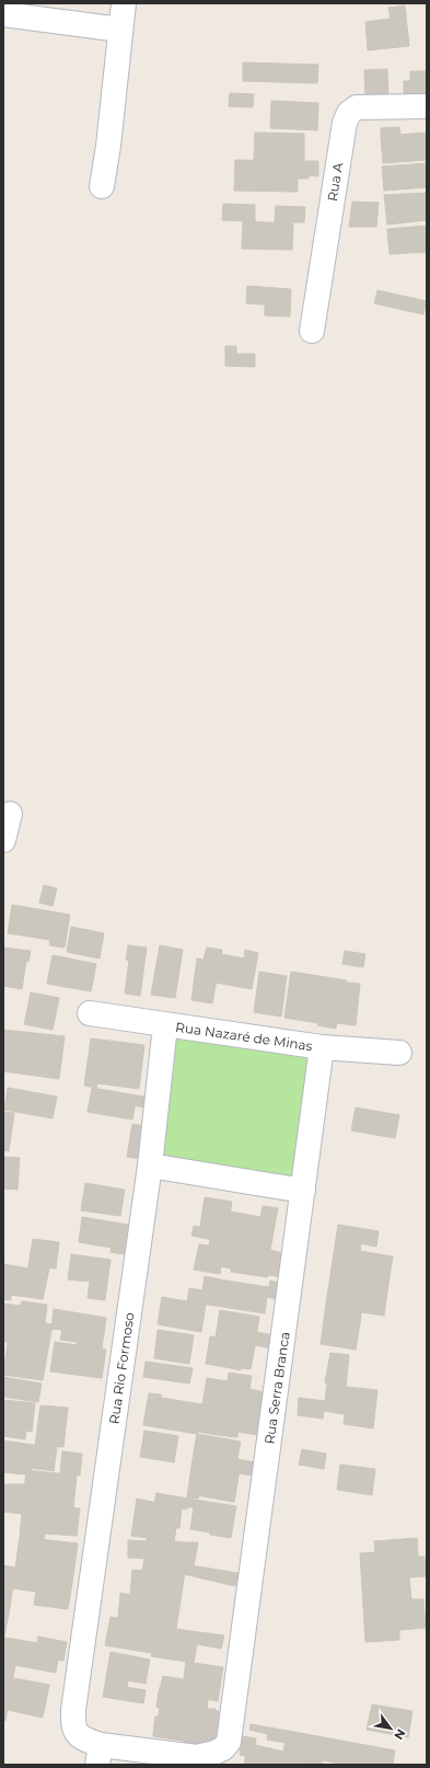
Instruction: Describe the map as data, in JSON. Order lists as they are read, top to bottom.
{
  "streets": {
    "street": [
      "Rua A",
      "Rua Nazaré de Minas",
      "Rua Rio Formoso",
      "Rua Serra Branca"
    ]
  },
  "crossings": [
    ["Rua Nazaré de Minas", "Rua Rio Formoso"],
    ["Rua Nazaré de Minas", "Rua Serra Branca"],
    ["Rua Rio Formoso", "Rua Serra Branca"]
  ],
  "north": "bottom right"
}
